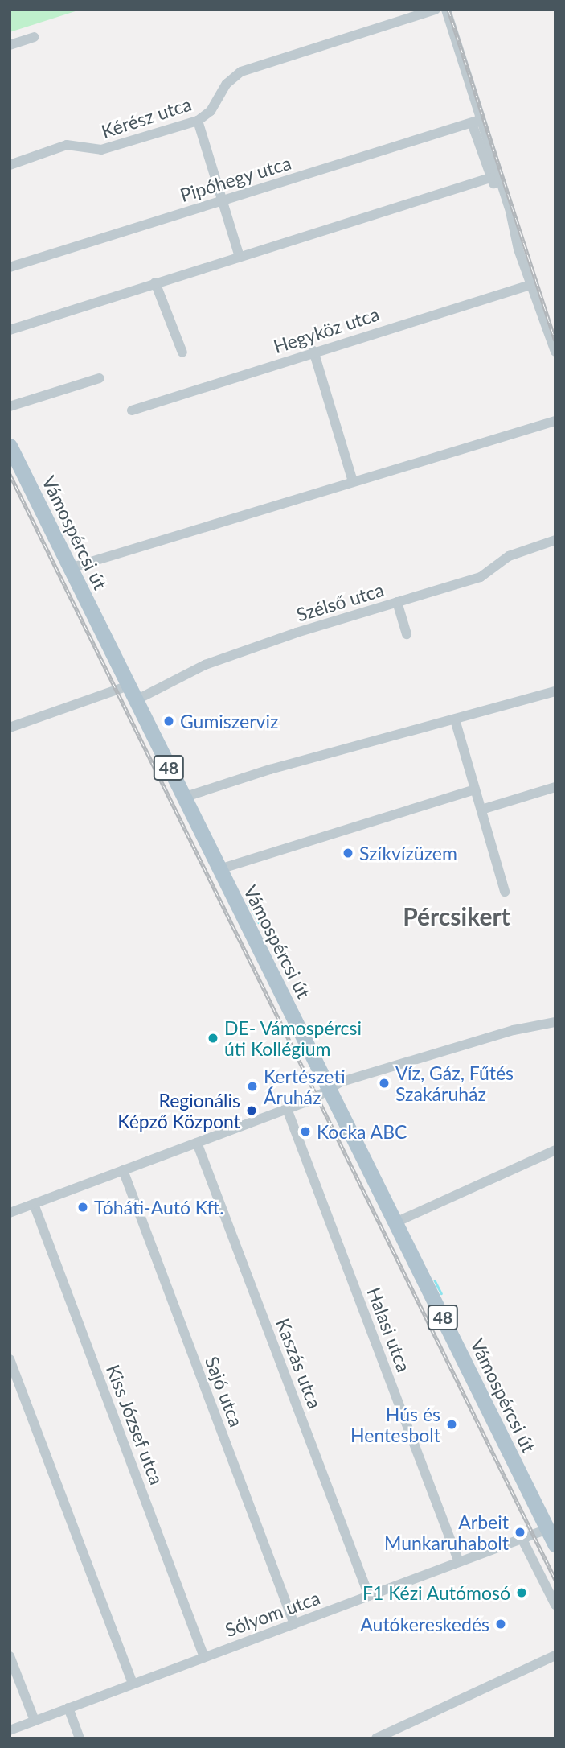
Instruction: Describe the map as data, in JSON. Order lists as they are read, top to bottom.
{
  "streets": {
    "main road": ["Vámospércsi út", "48"],
    "street": [
      "Kérész utca",
      "Pipóhegy utca",
      "Hegyköz utca",
      "Szélső utca",
      "Halasi utca",
      "Kaszás utca",
      "Sajó utca",
      "Kiss József utca",
      "Sólyom utca"
    ]
  },
  "crossings": [
    ["Vámospércsi út", "Szélső utca"],
    ["Vámospércsi út", "Sólyom utca"],
    ["Halasi utca", "Sólyom utca"],
    ["Kaszás utca", "Sólyom utca"],
    ["Sajó utca", "Sólyom utca"],
    ["Kiss József utca", "Sólyom utca"]
  ],
  "districts": ["Pércsikert"],
  "places": [
    "Gumiszerviz",
    "Szíkvízüzem",
    "DE- Vámospércsi úti Kollégium",
    "Víz, Gáz, Fűtés Szakáruház",
    "Kertészeti Áruház",
    "Regionális Képző Központ",
    "Kocka ABC",
    "Tóháti-Autó Kft.",
    "Hús és Hentesbolt",
    "Arbeit Munkaruhabolt",
    "F1 Kézi Autómosó",
    "Autókereskedés"
  ]
}
